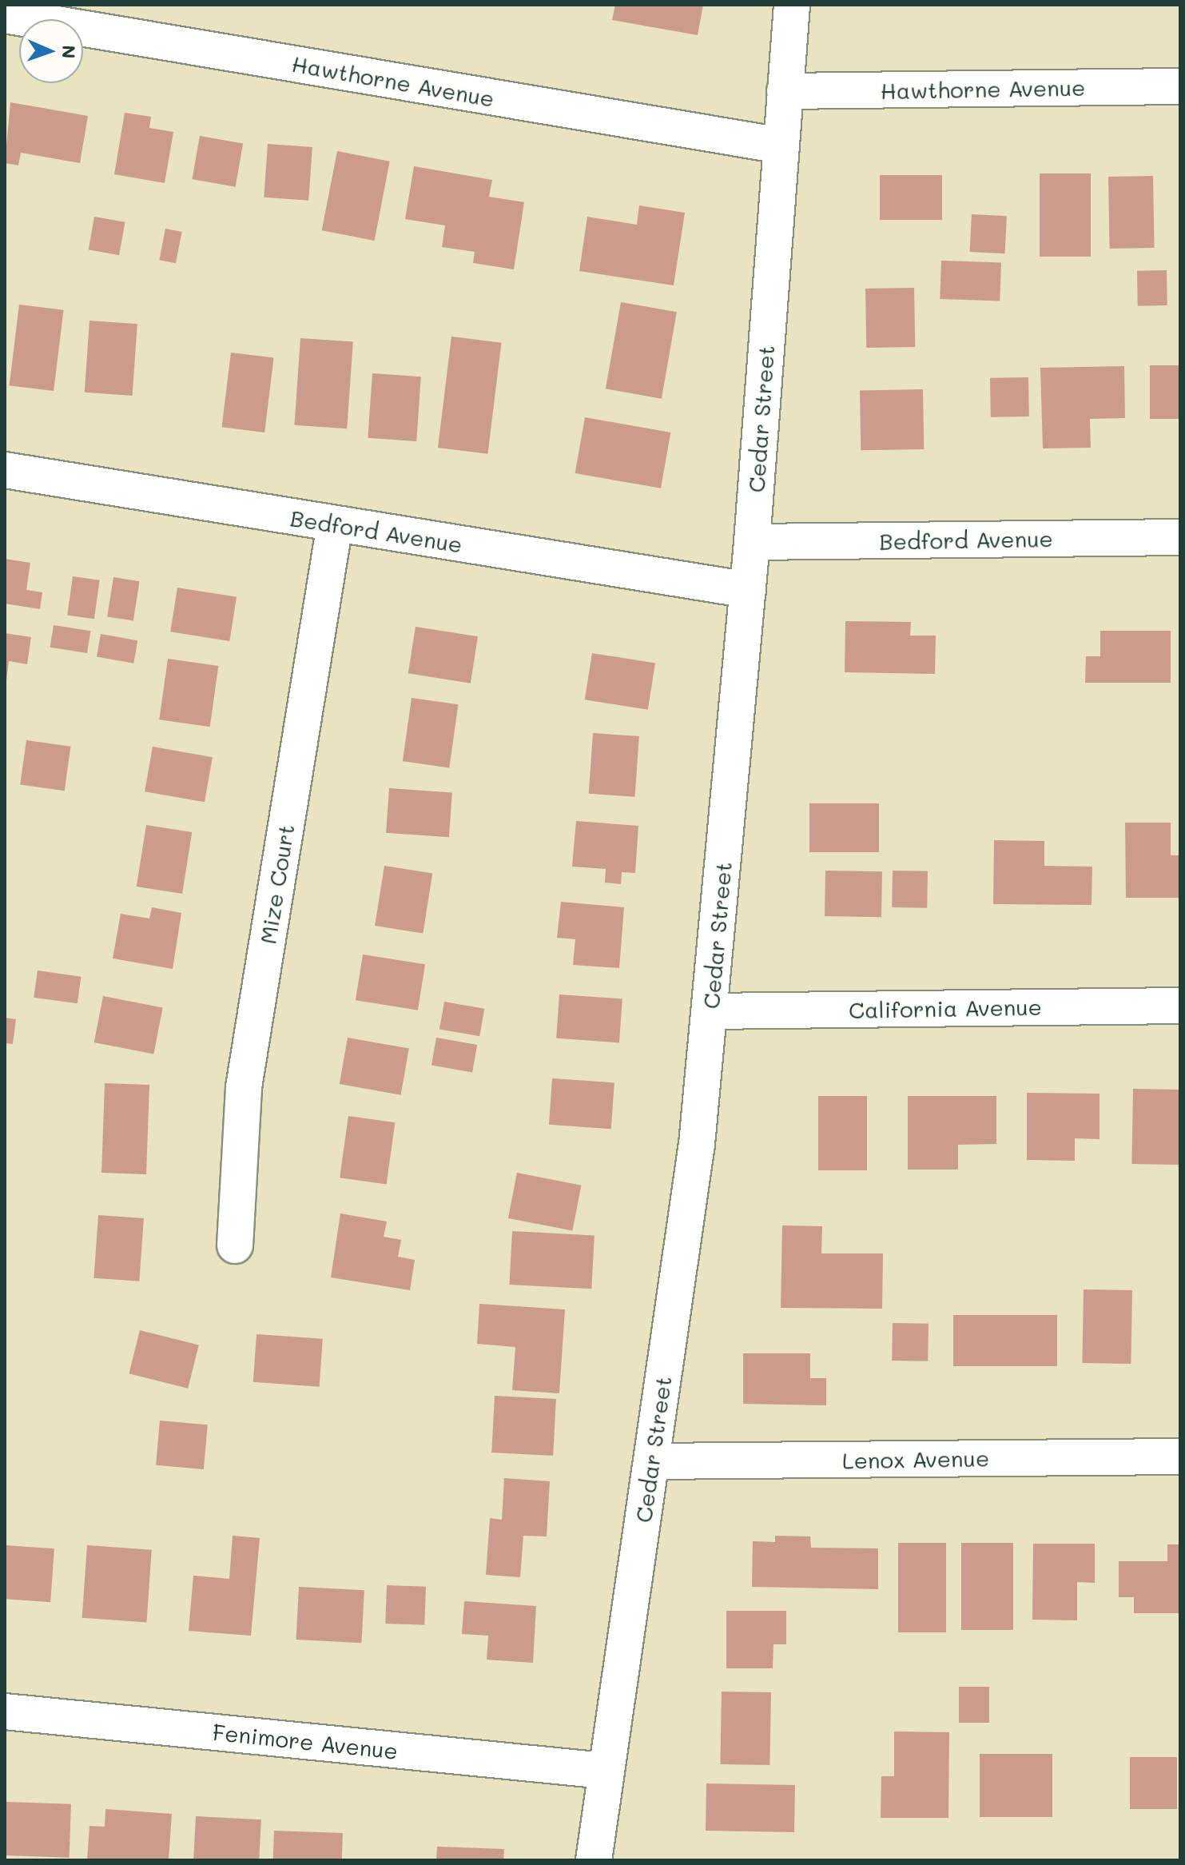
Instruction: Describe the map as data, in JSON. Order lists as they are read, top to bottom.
{
  "streets": {
    "street": [
      "Hawthorne Avenue",
      "Cedar Street",
      "Bedford Avenue",
      "Mize Court",
      "California Avenue",
      "Lenox Avenue",
      "Fenimore Avenue"
    ]
  },
  "crossings": [
    ["Hawthorne Avenue", "Cedar Street"],
    ["Cedar Street", "Bedford Avenue"],
    ["Cedar Street", "California Avenue"],
    ["Cedar Street", "Lenox Avenue"],
    ["Cedar Street", "Fenimore Avenue"],
    ["Bedford Avenue", "Mize Court"]
  ],
  "north": "right"
}
